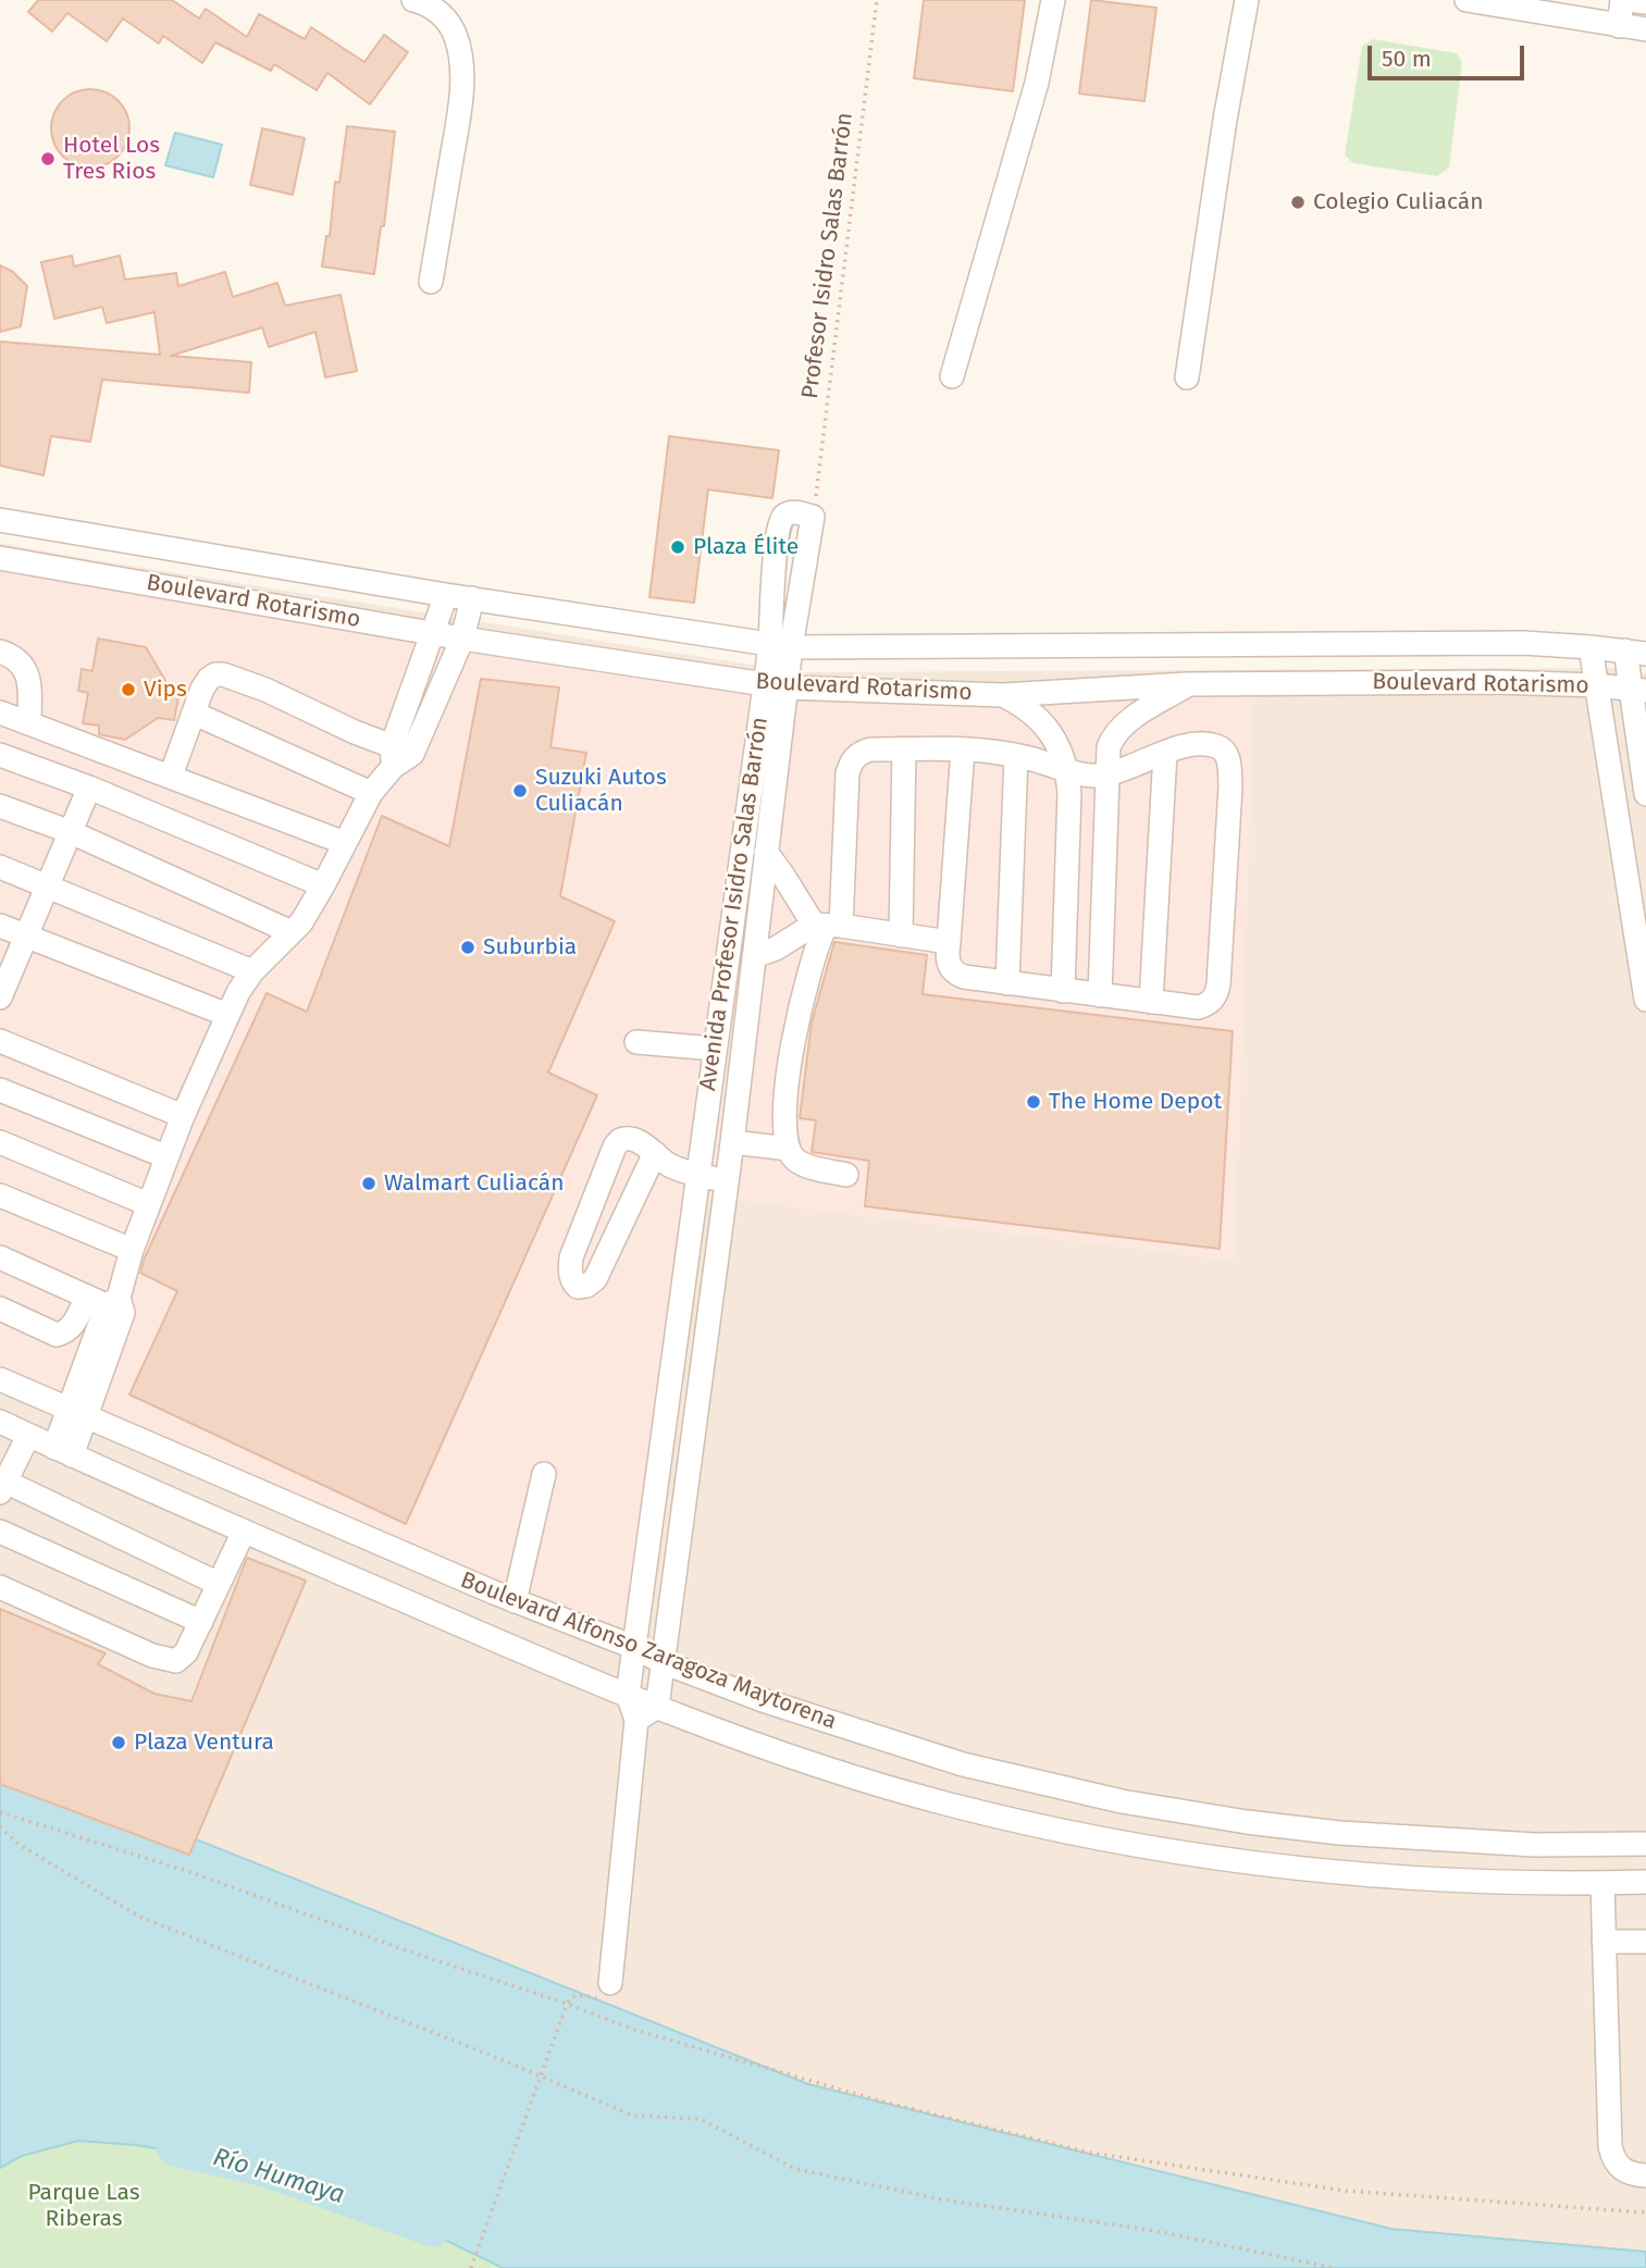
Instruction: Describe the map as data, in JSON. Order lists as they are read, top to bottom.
{
  "streets": {
    "street": ["Boulevard Rotarismo", "Avenida Profesor Isidro Salas Barrón", "Boulevard Alfonso Zaragoza Maytorena"],
    "path": ["Profesor Isidro Salas Barrón"]
  },
  "crossings": [
    ["Profesor Isidro Salas Barrón", "Avenida Profesor Isidro Salas Barrón"],
    ["Boulevard Rotarismo", "Avenida Profesor Isidro Salas Barrón"],
    ["Avenida Profesor Isidro Salas Barrón", "Boulevard Alfonso Zaragoza Maytorena"]
  ],
  "water": ["Río Humaya"],
  "parks": ["Parque Las Riberas"],
  "places": [
    "Hotel Los Tres Rios",
    "Colegio Culiacán",
    "Plaza Élite",
    "Vips",
    "Suzuki Autos Culiacán",
    "Suburbia",
    "The Home Depot",
    "Walmart Culiacán",
    "Plaza Ventura"
  ],
  "scale_bar": "50 m"
}
